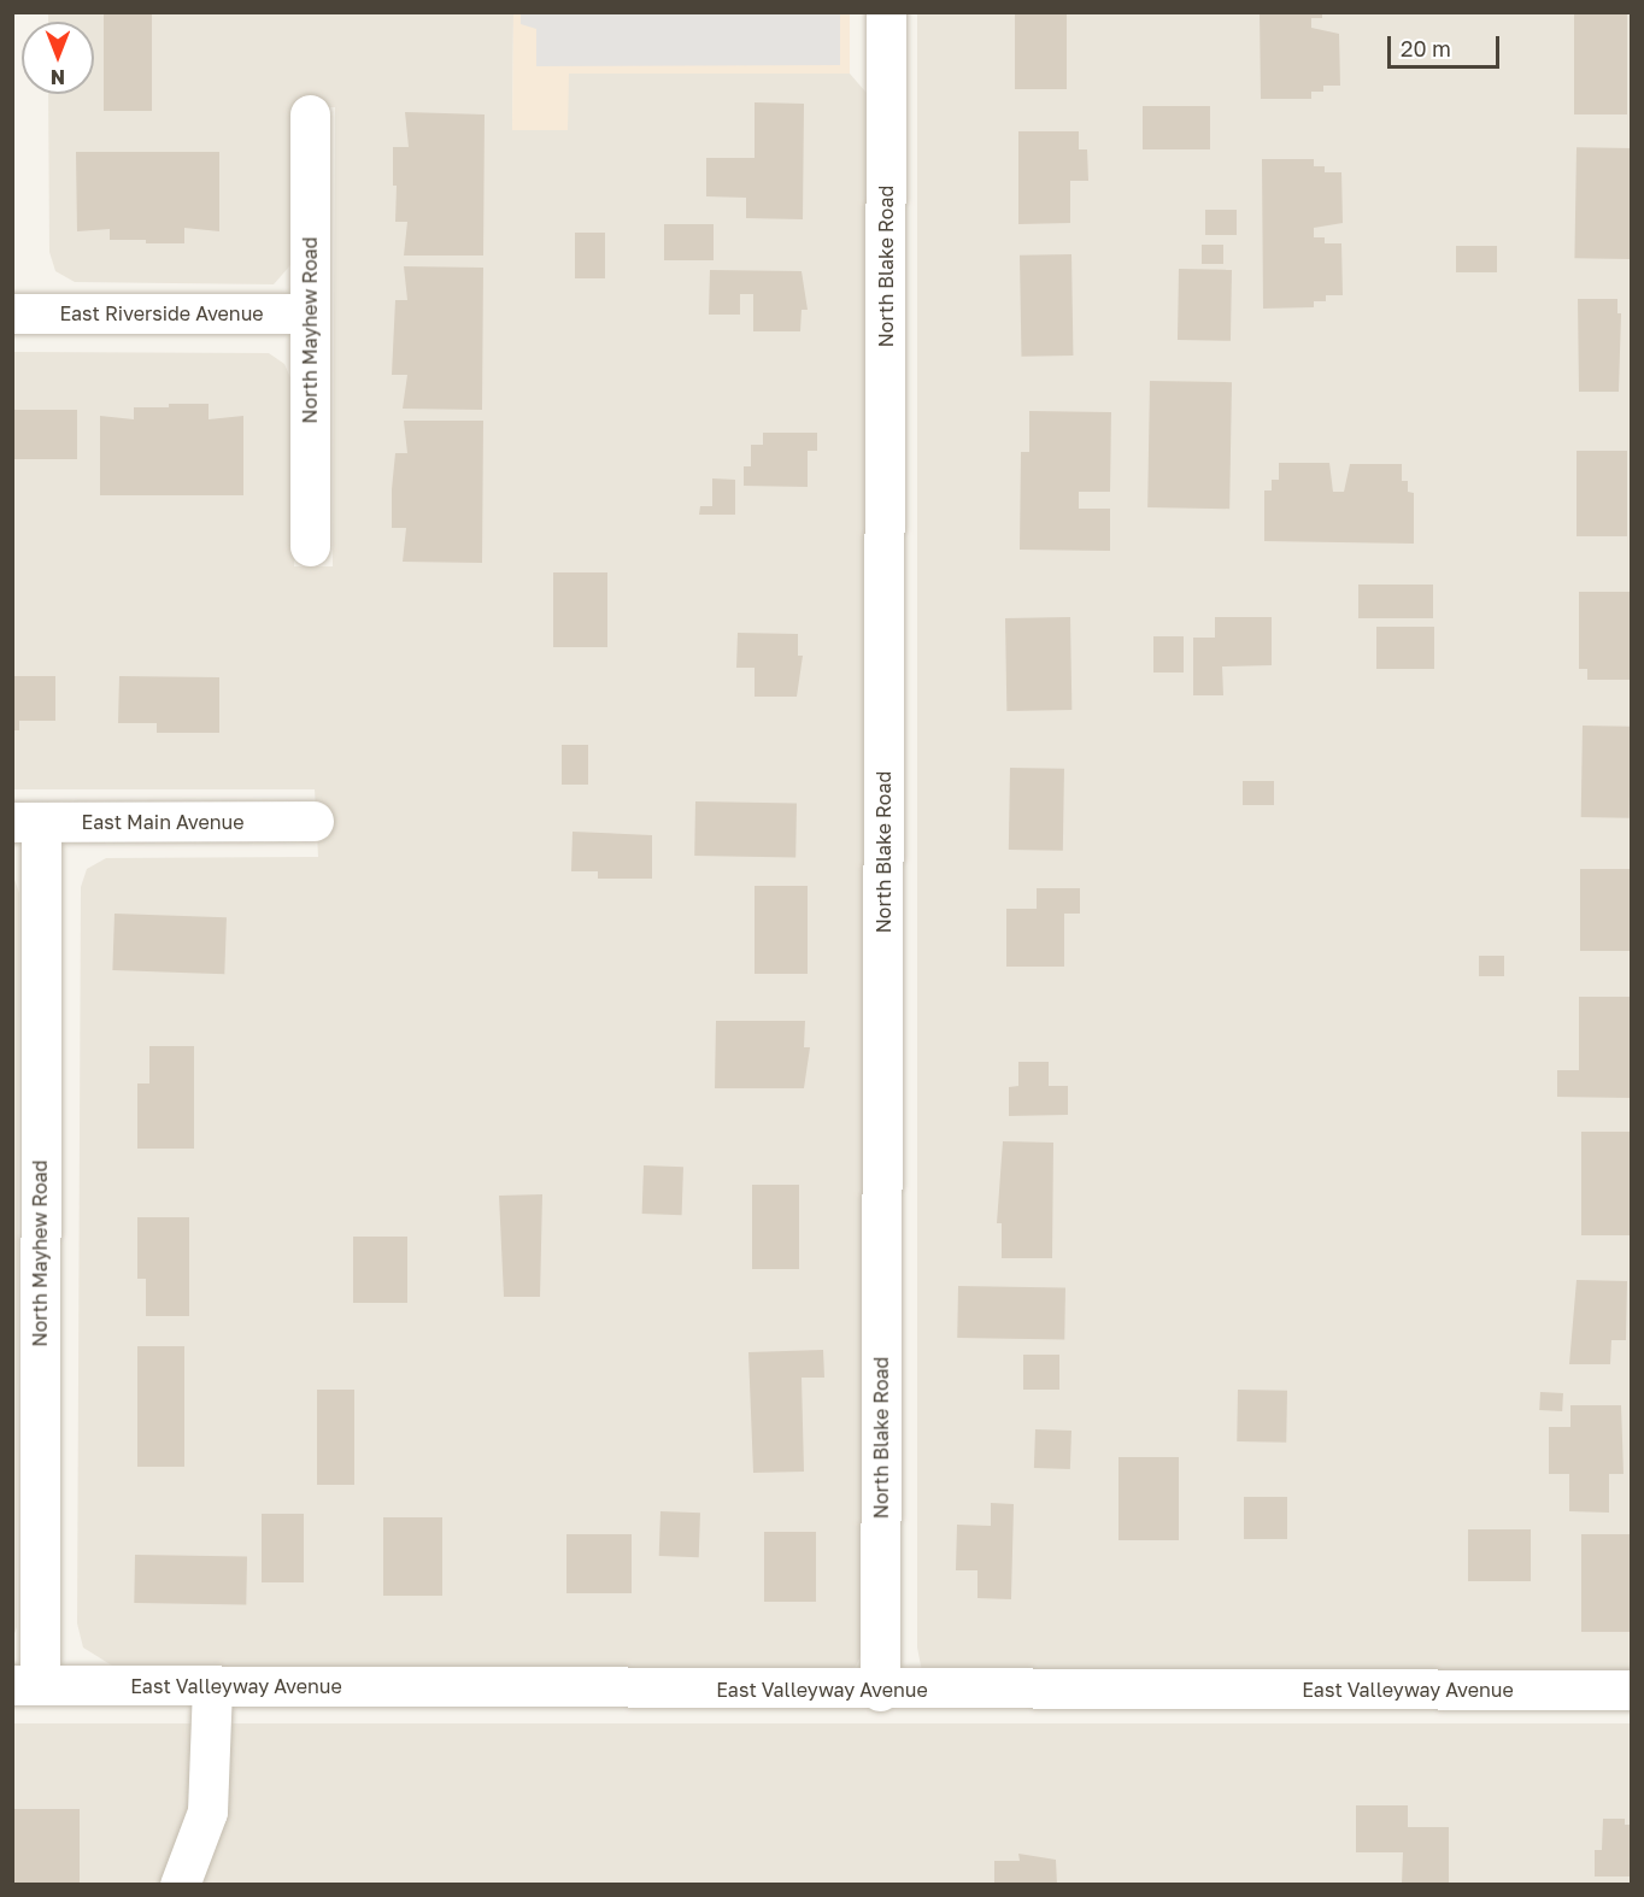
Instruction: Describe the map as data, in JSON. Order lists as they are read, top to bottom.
{
  "streets": {
    "street": [
      "North Blake Road",
      "East Riverside Avenue",
      "North Mayhew Road",
      "East Main Avenue",
      "East Valleyway Avenue"
    ]
  },
  "crossings": [
    ["North Blake Road", "East Valleyway Avenue"],
    ["East Riverside Avenue", "North Mayhew Road"],
    ["North Mayhew Road", "East Main Avenue"],
    ["North Mayhew Road", "East Valleyway Avenue"]
  ],
  "scale_bar": "20 m",
  "north": "bottom"
}
